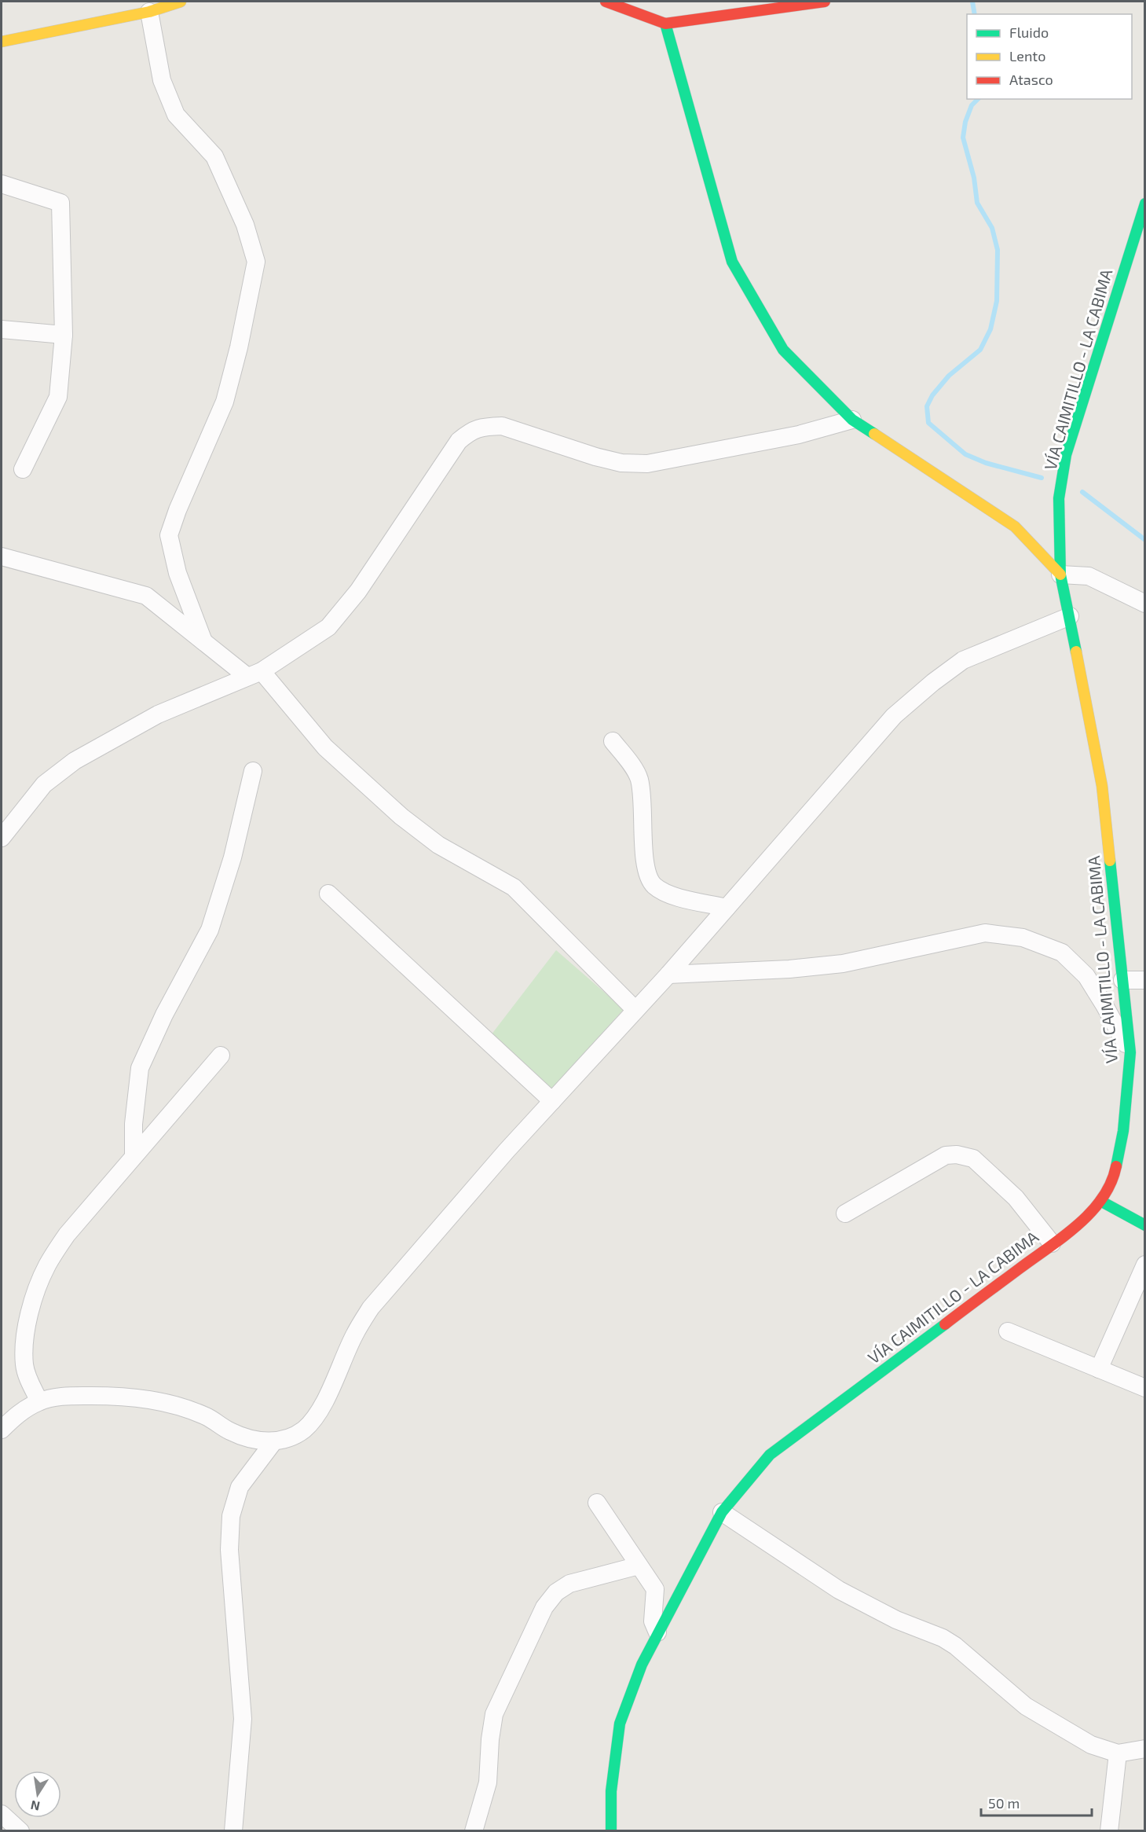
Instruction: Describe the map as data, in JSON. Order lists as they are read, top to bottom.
{
  "streets": {
    "street": ["VÍA CAIMITILLO - LA CABIMA"]
  },
  "legend": ["Fluido", "Lento", "Atasco"],
  "scale_bar": "50 m",
  "north": "bottom"
}
